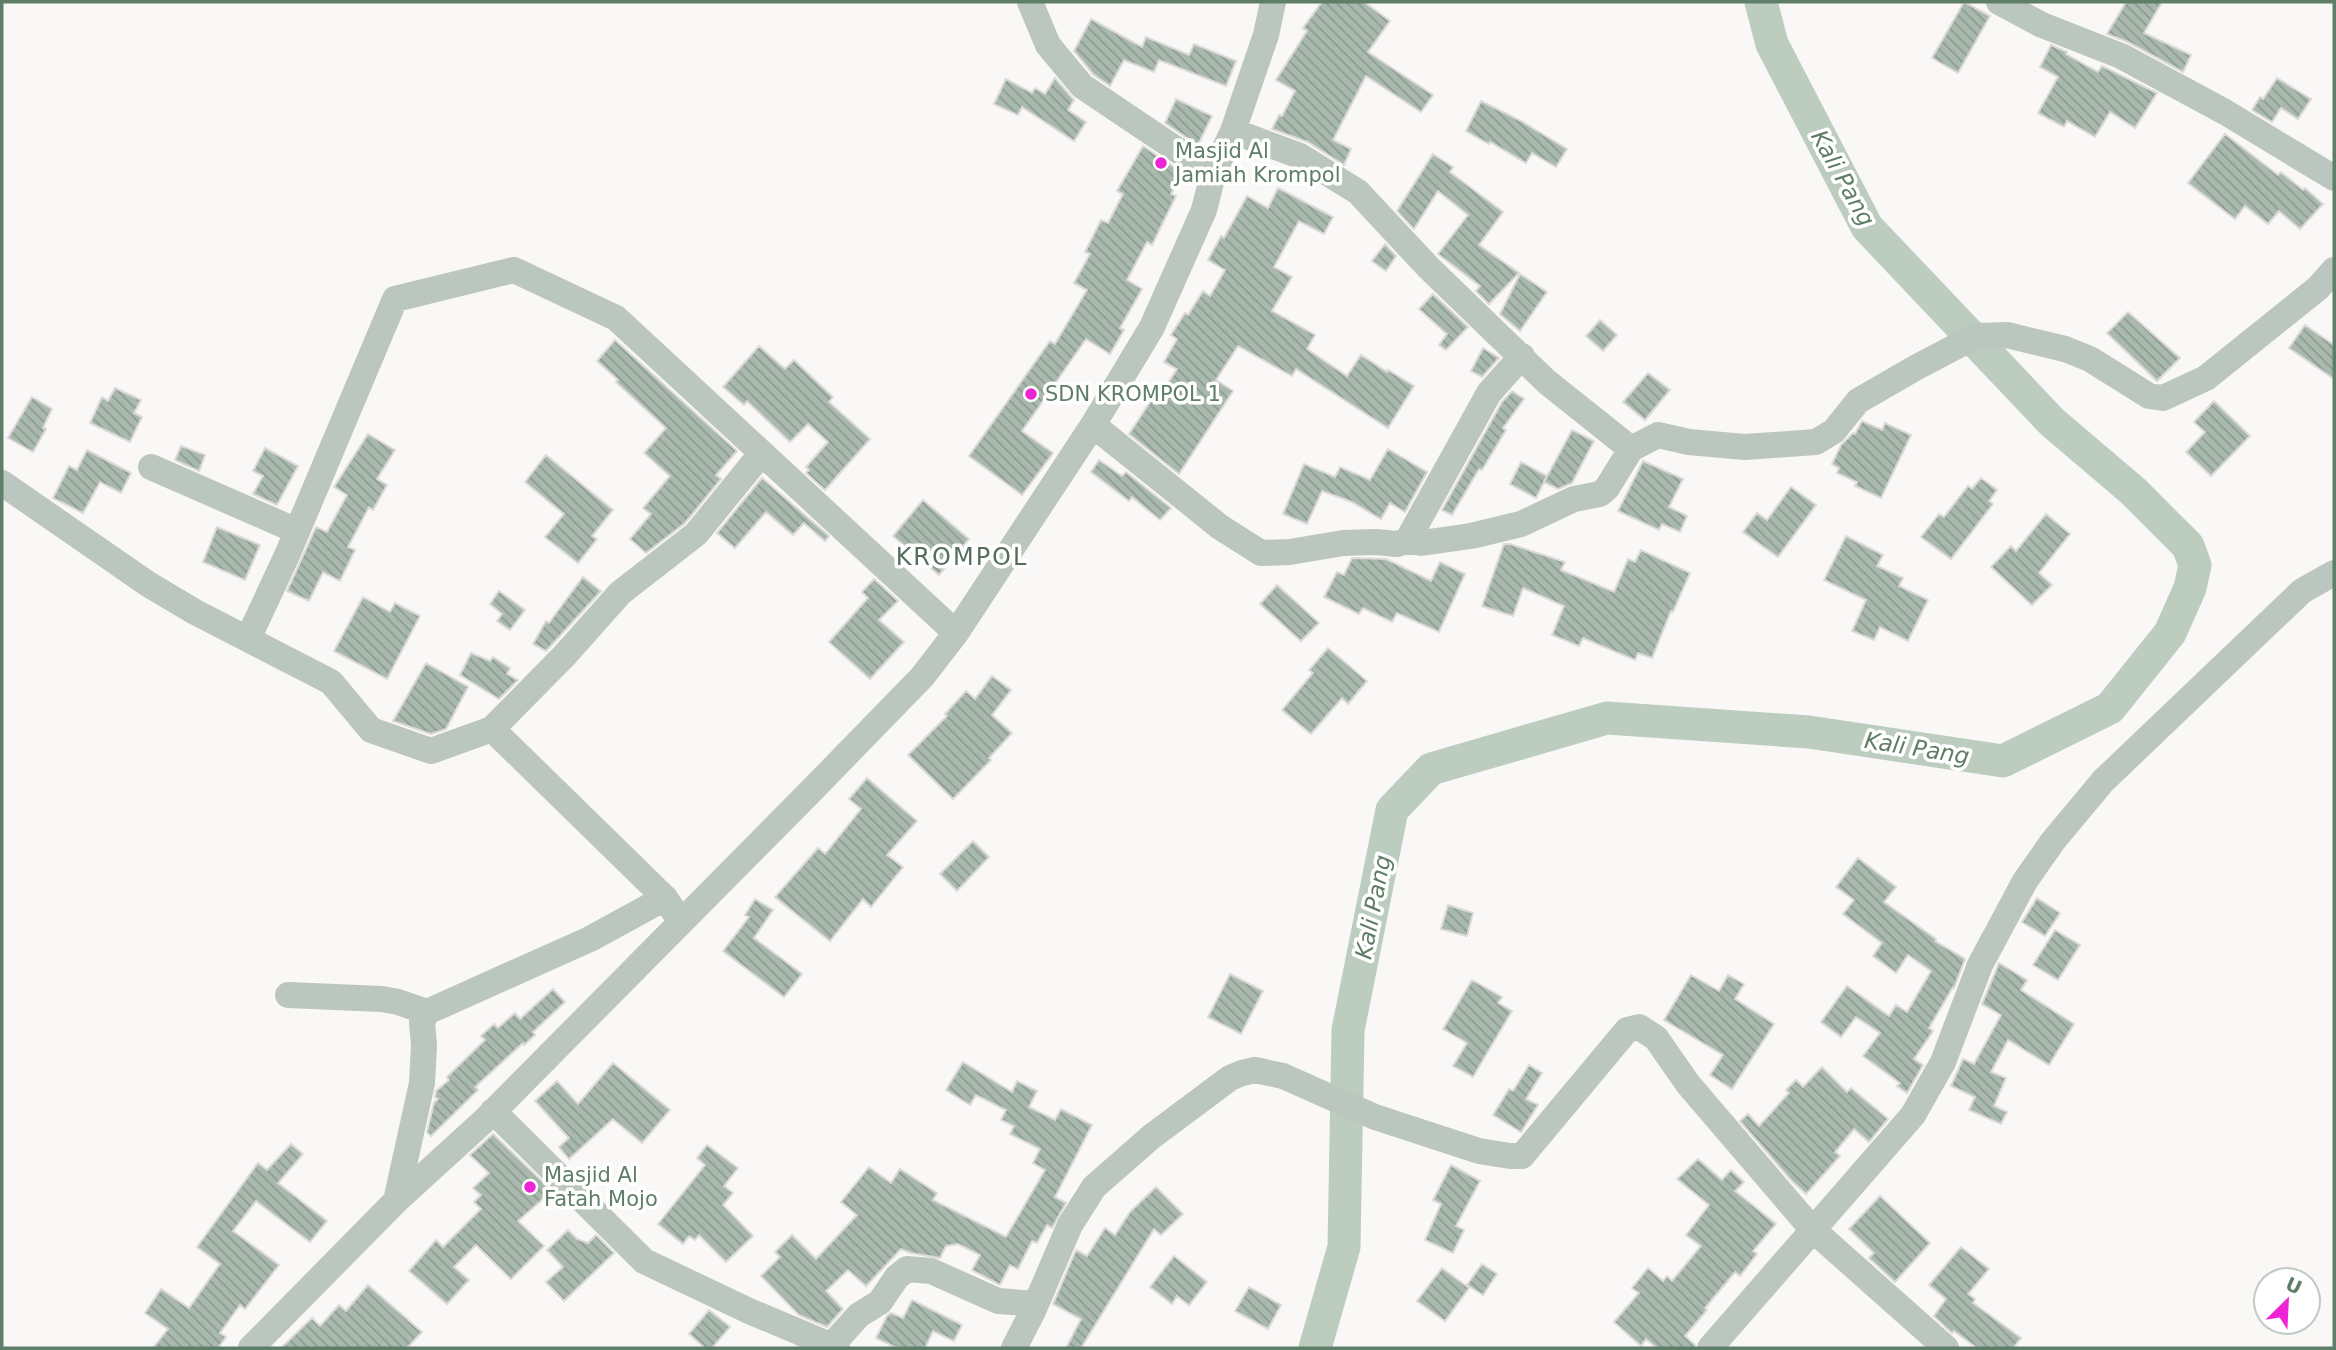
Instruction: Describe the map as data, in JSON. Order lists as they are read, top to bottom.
{
  "districts": ["KROMPOL"],
  "water": ["Kali Pang"],
  "places": ["Masjid Al Jamiah Krompol", "SDN KROMPOL 1", "Masjid Al Fatah Mojo"],
  "north": "top right"
}
